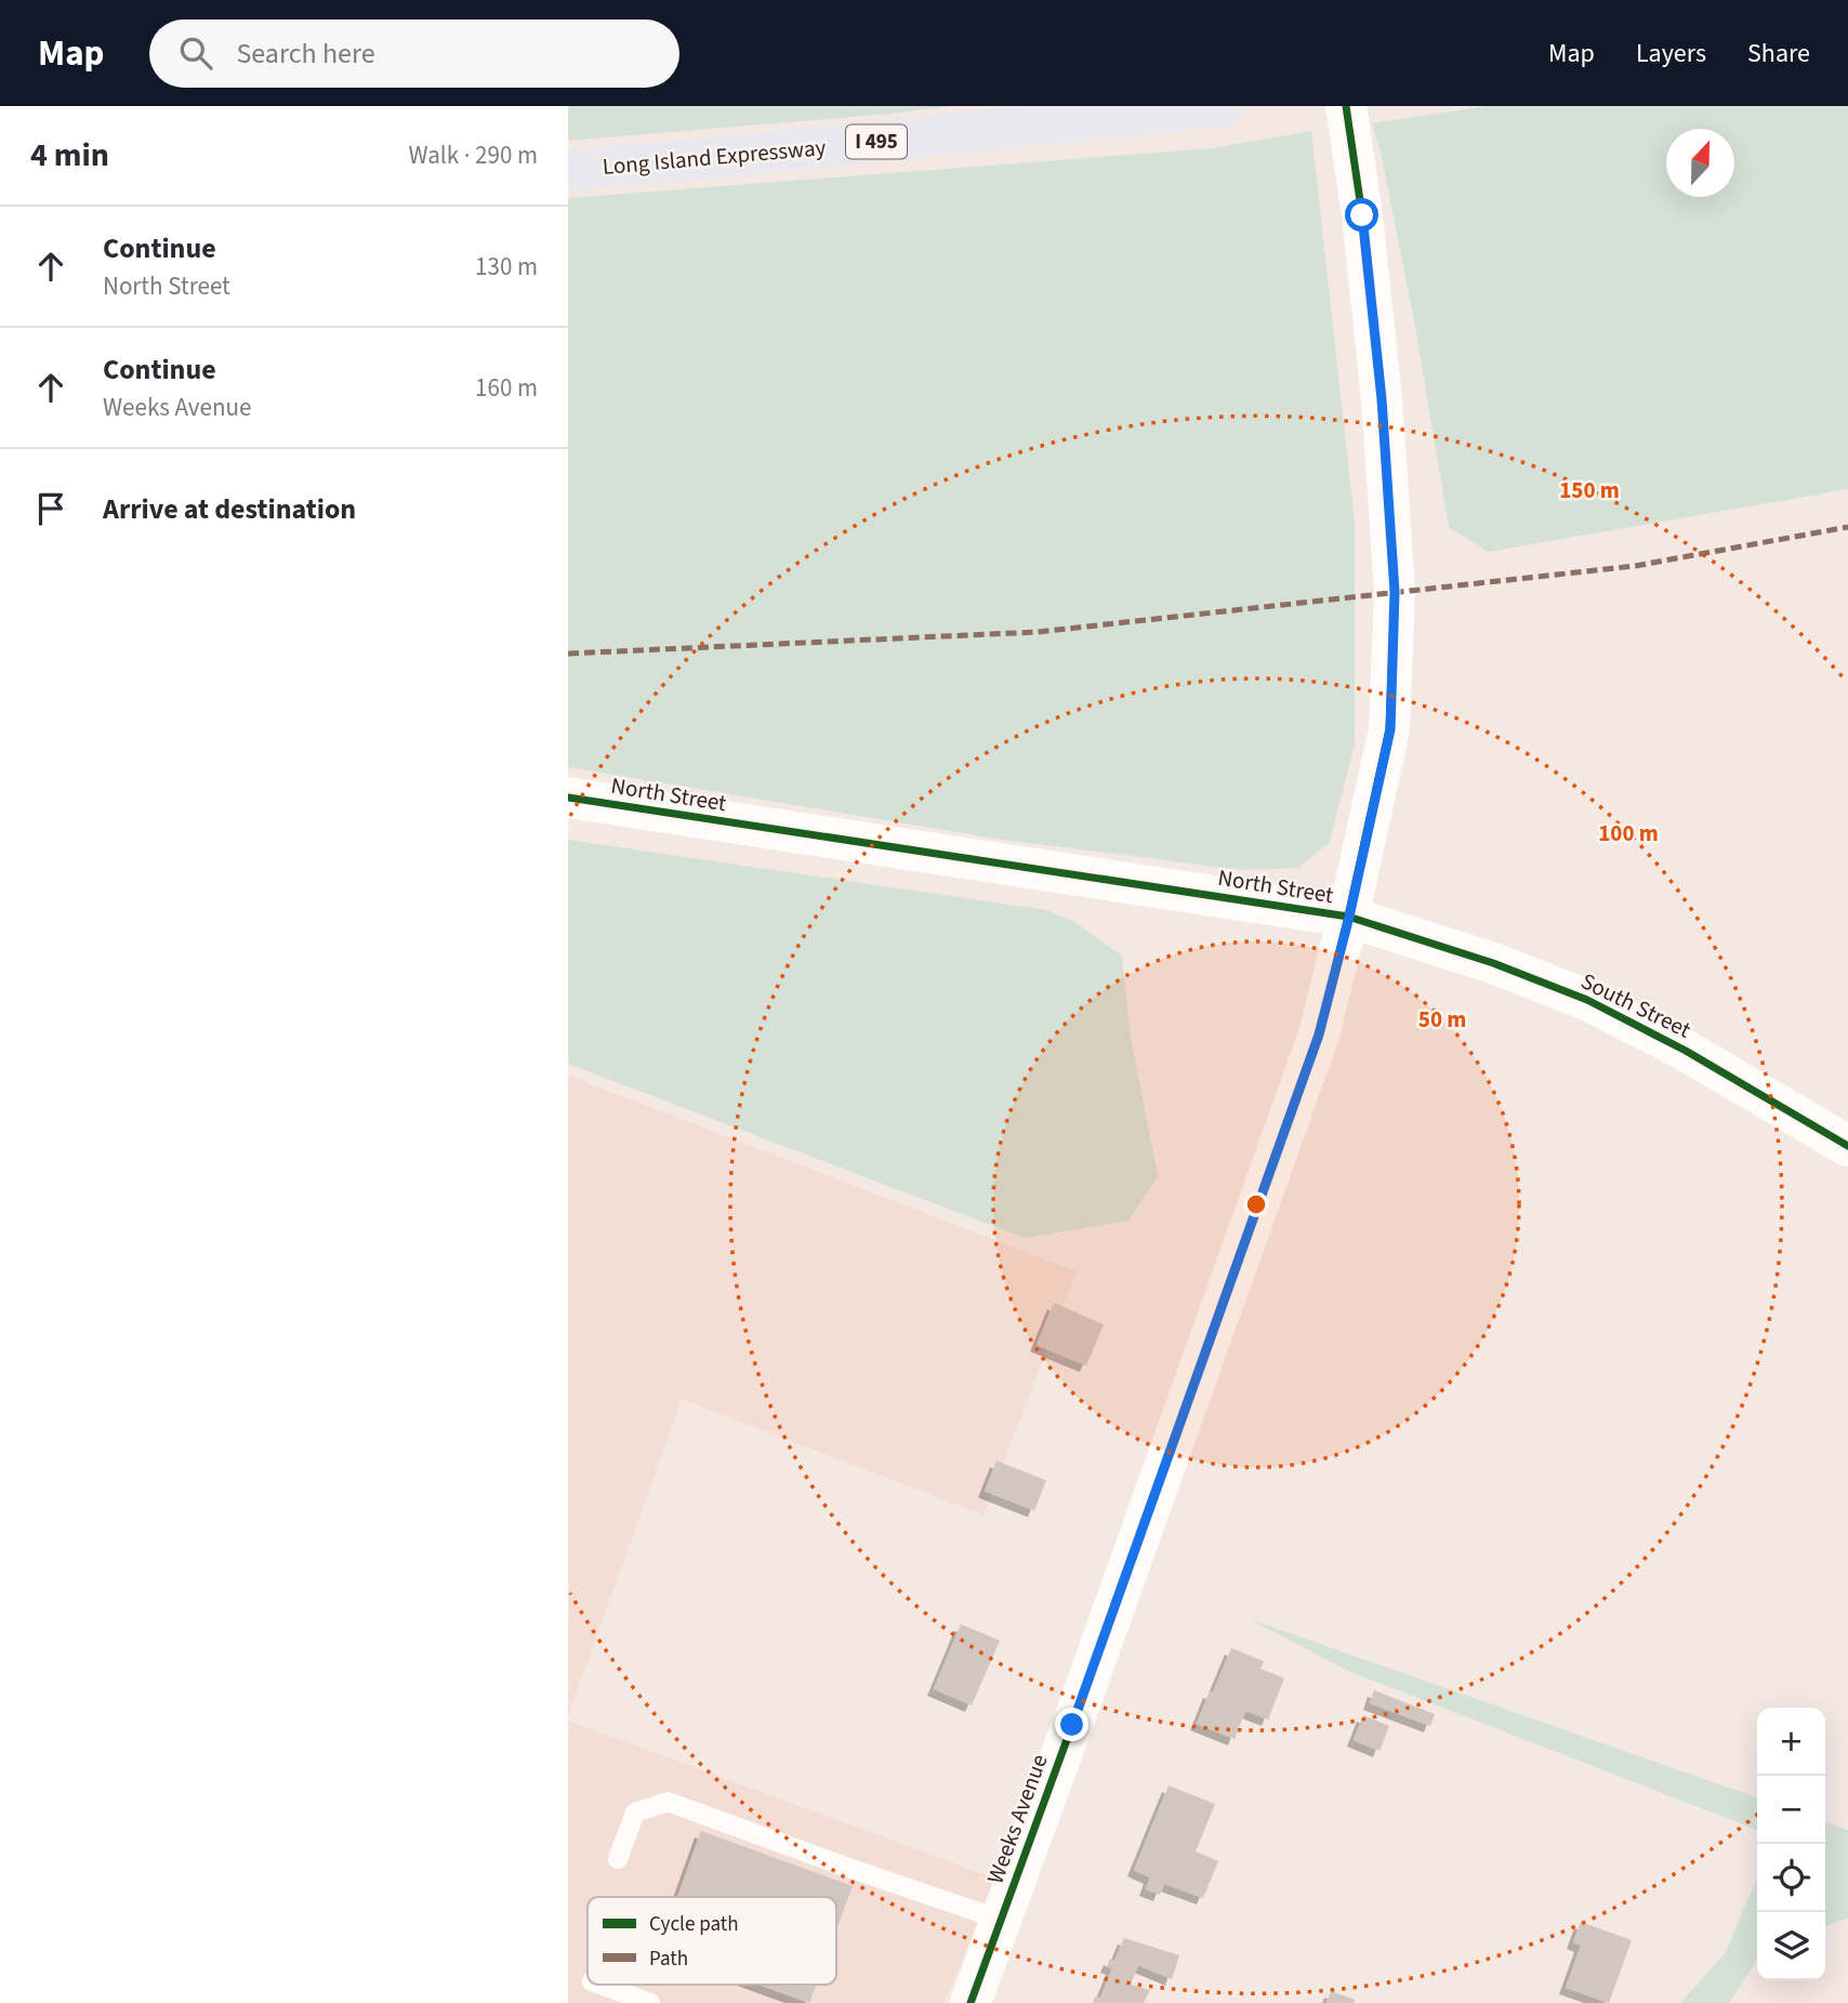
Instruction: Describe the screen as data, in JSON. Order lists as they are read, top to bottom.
{
  "streets": {
    "highway": ["I 495", "Long Island Expressway"],
    "street": ["North Street", "South Street", "Weeks Avenue"]
  },
  "crossings": [
    ["North Street", "South Street"],
    ["North Street", "Weeks Avenue"],
    ["South Street", "Weeks Avenue"]
  ],
  "legend": ["Cycle path", "Path"],
  "north": "top",
  "page": {
    "header": "Map",
    "search": "Search here",
    "nav": ["Map", "Layers", "Share"],
    "heading": ["4 min", "Walk · 290 m"],
    "list": [
      ["Continue", "North Street", "130 m"],
      ["Continue", "Weeks Avenue", "160 m"],
      "Arrive at destination"
    ],
    "map_buttons": ["+", "−"]
  },
  "rings": ["150 m", "100 m", "50 m"]
}
